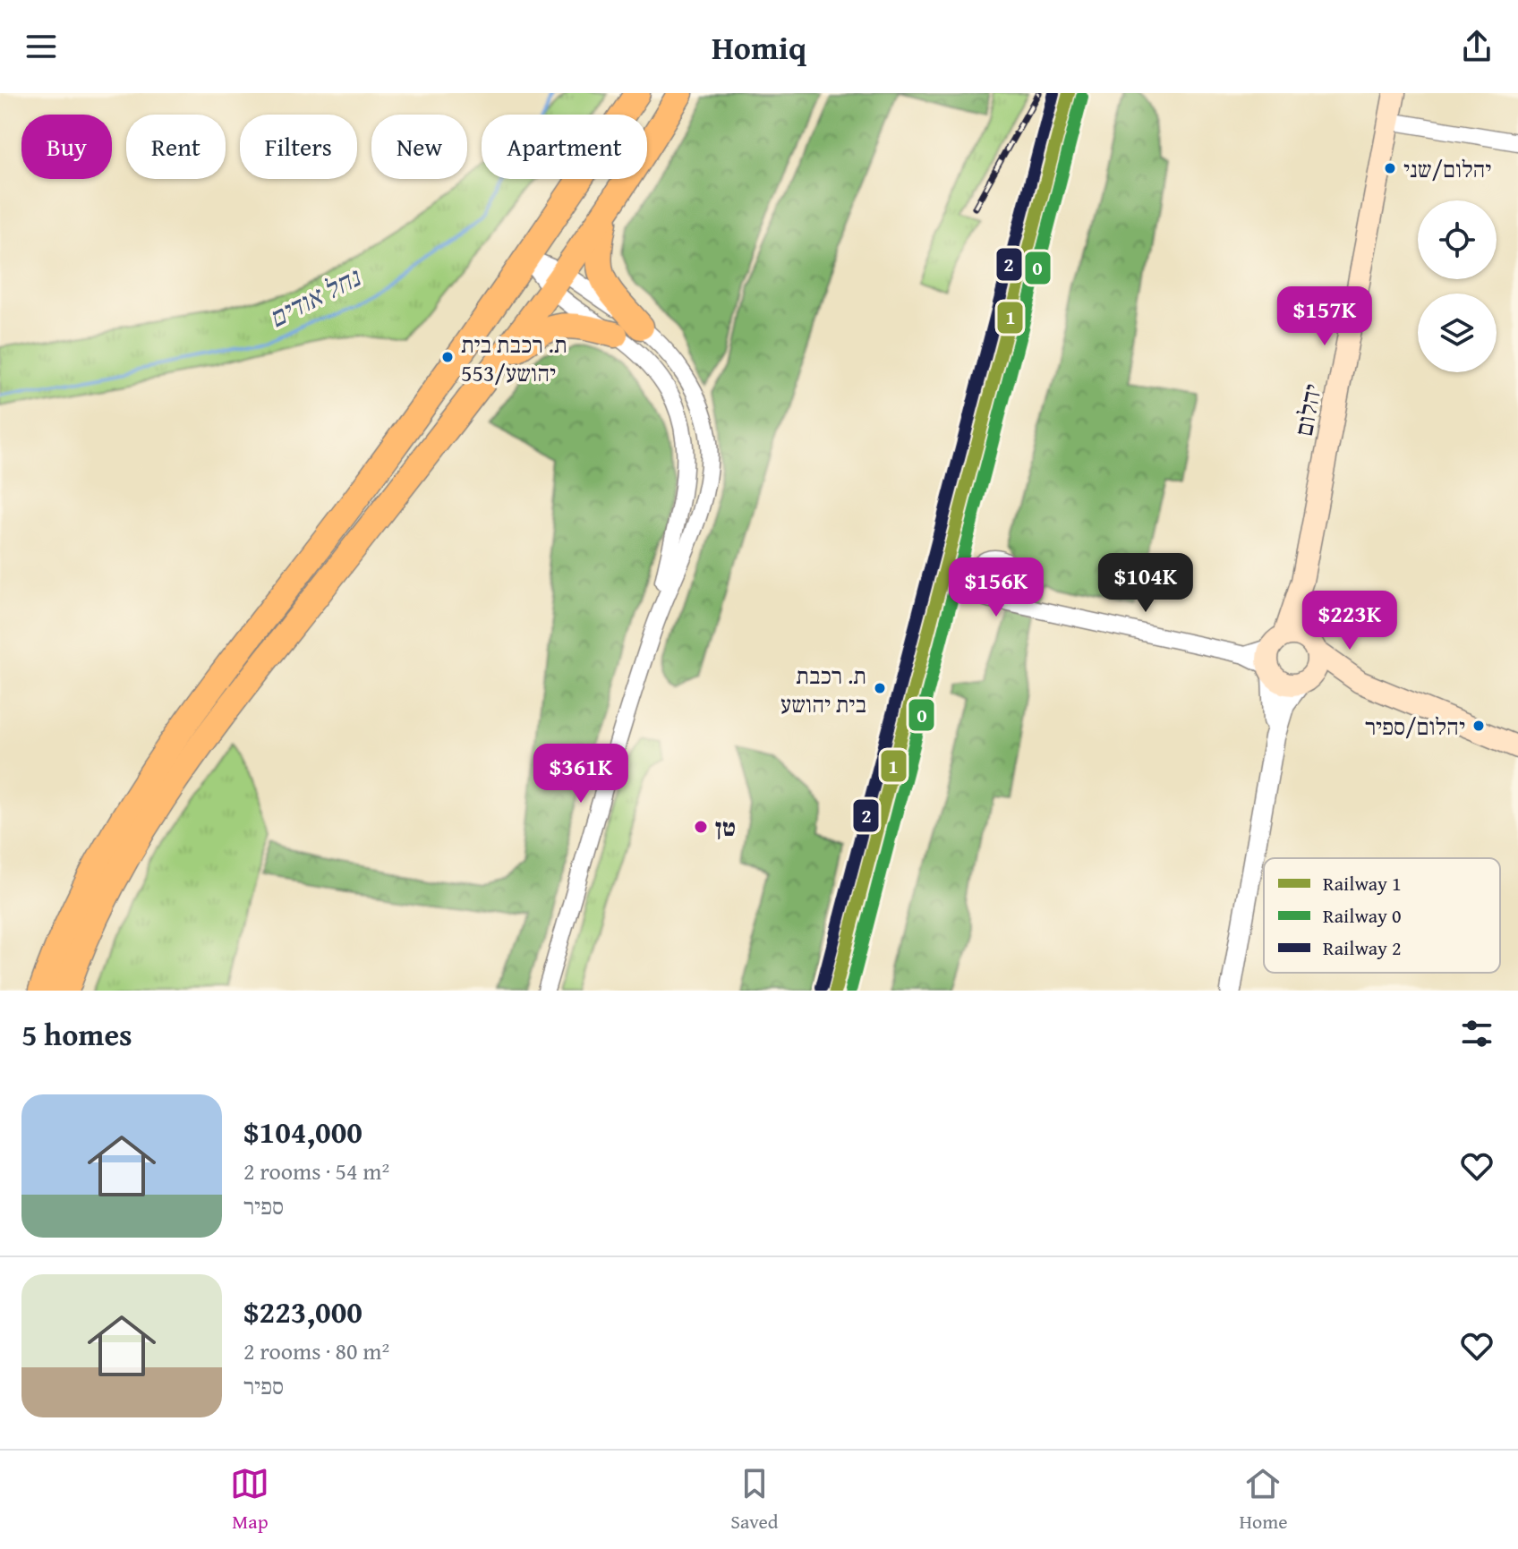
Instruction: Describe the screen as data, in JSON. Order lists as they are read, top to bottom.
{
  "streets": {
    "main road": ["יהלום"]
  },
  "water": ["נחל אודים"],
  "places": [
    "יהלום/שני",
    "ת. רכבת בית יהושע/553",
    "ת. רכבת בית יהושע",
    "יהלום/ספיר",
    "טן"
  ],
  "lines": ["rail line 1", "rail line 2", "rail line 0"],
  "legend": ["Railway 1", "Railway 0", "Railway 2"],
  "page": {
    "header": "Homiq",
    "chip": [
      "Buy",
      "Rent",
      "Filters",
      "New",
      "Apartment"
    ],
    "price": [
      "$157K",
      "$104K",
      "$156K",
      "$223K",
      "$361K"
    ],
    "heading": "5 homes",
    "list": [
      {
        "name": "$104,000",
        "note": "2 rooms · 54 m² · ספיר"
      },
      {
        "name": "$223,000",
        "note": "2 rooms · 80 m² · ספיר"
      }
    ],
    "tabs": ["Map", "Saved", "Home"]
  }
}
